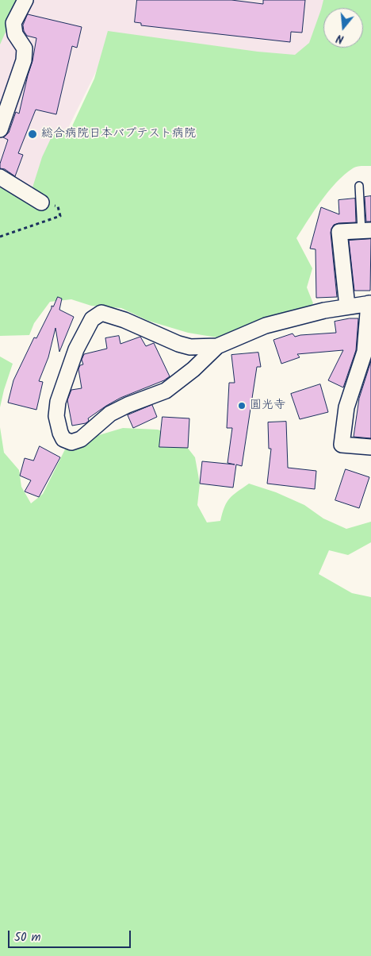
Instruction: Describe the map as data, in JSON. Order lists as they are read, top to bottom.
{
  "places": ["総合病院日本バプテスト病院", "圓光寺"],
  "scale_bar": "50 m",
  "north": "bottom"
}
